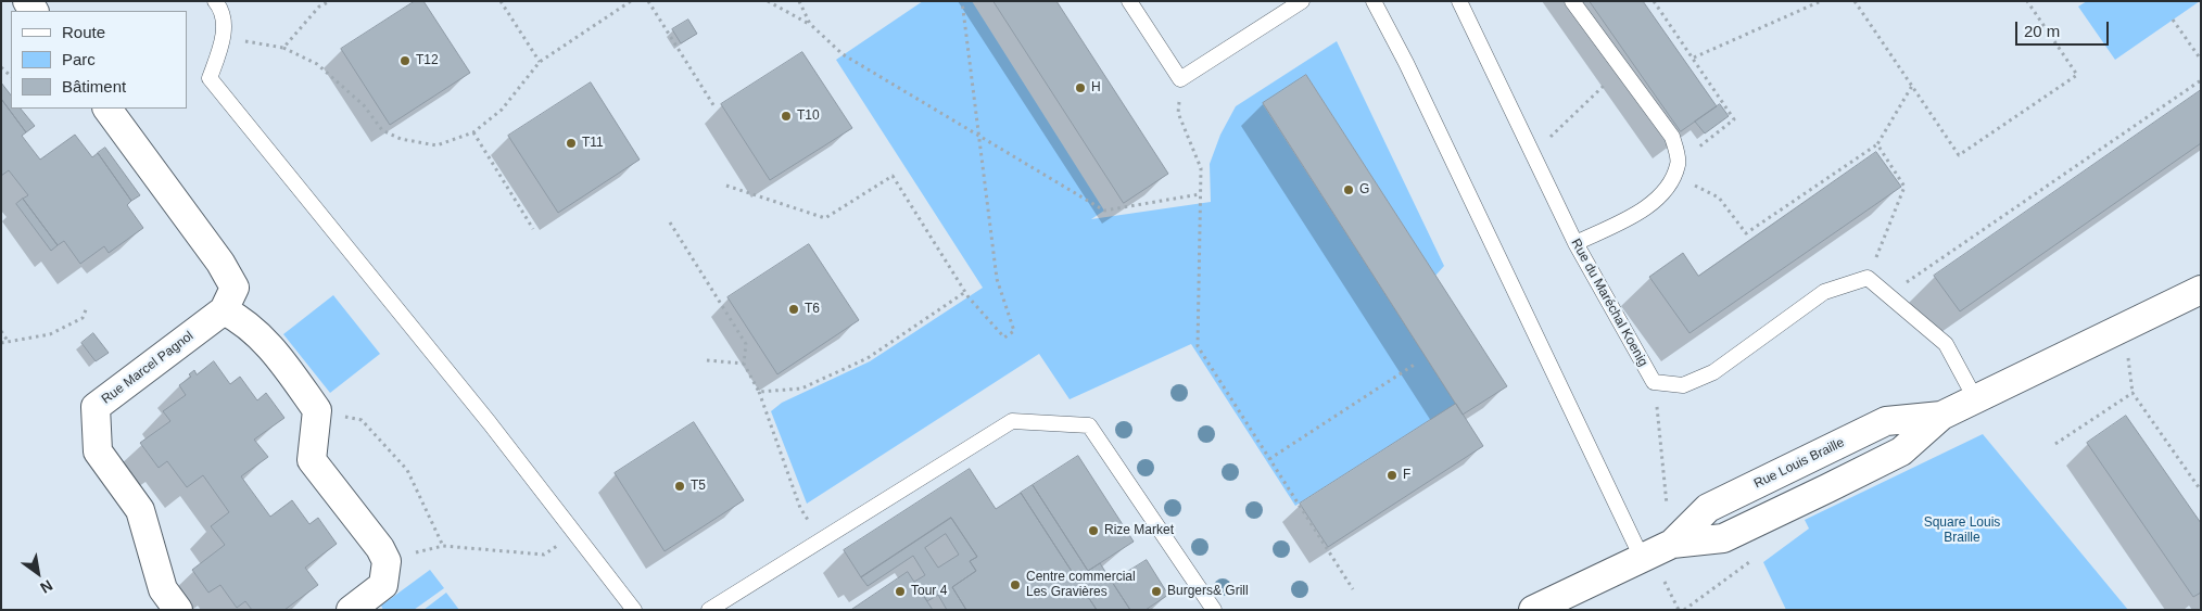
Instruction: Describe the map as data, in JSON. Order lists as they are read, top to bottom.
{
  "streets": {
    "street": ["Rue Marcel Pagnol"],
    "lane": ["Rue du Maréchal Koenig"]
  },
  "parks": ["Square Louis Braille"],
  "places": [
    "T12",
    "H",
    "T10",
    "T11",
    "G",
    "T6",
    "F",
    "T5",
    "Rize Market",
    "Centre commercial Les Gravières",
    "Tour 4",
    "Burgers& Grill"
  ],
  "legend": ["Route", "Parc", "Bâtiment"],
  "scale_bar": "20 m",
  "north": "bottom right"
}
